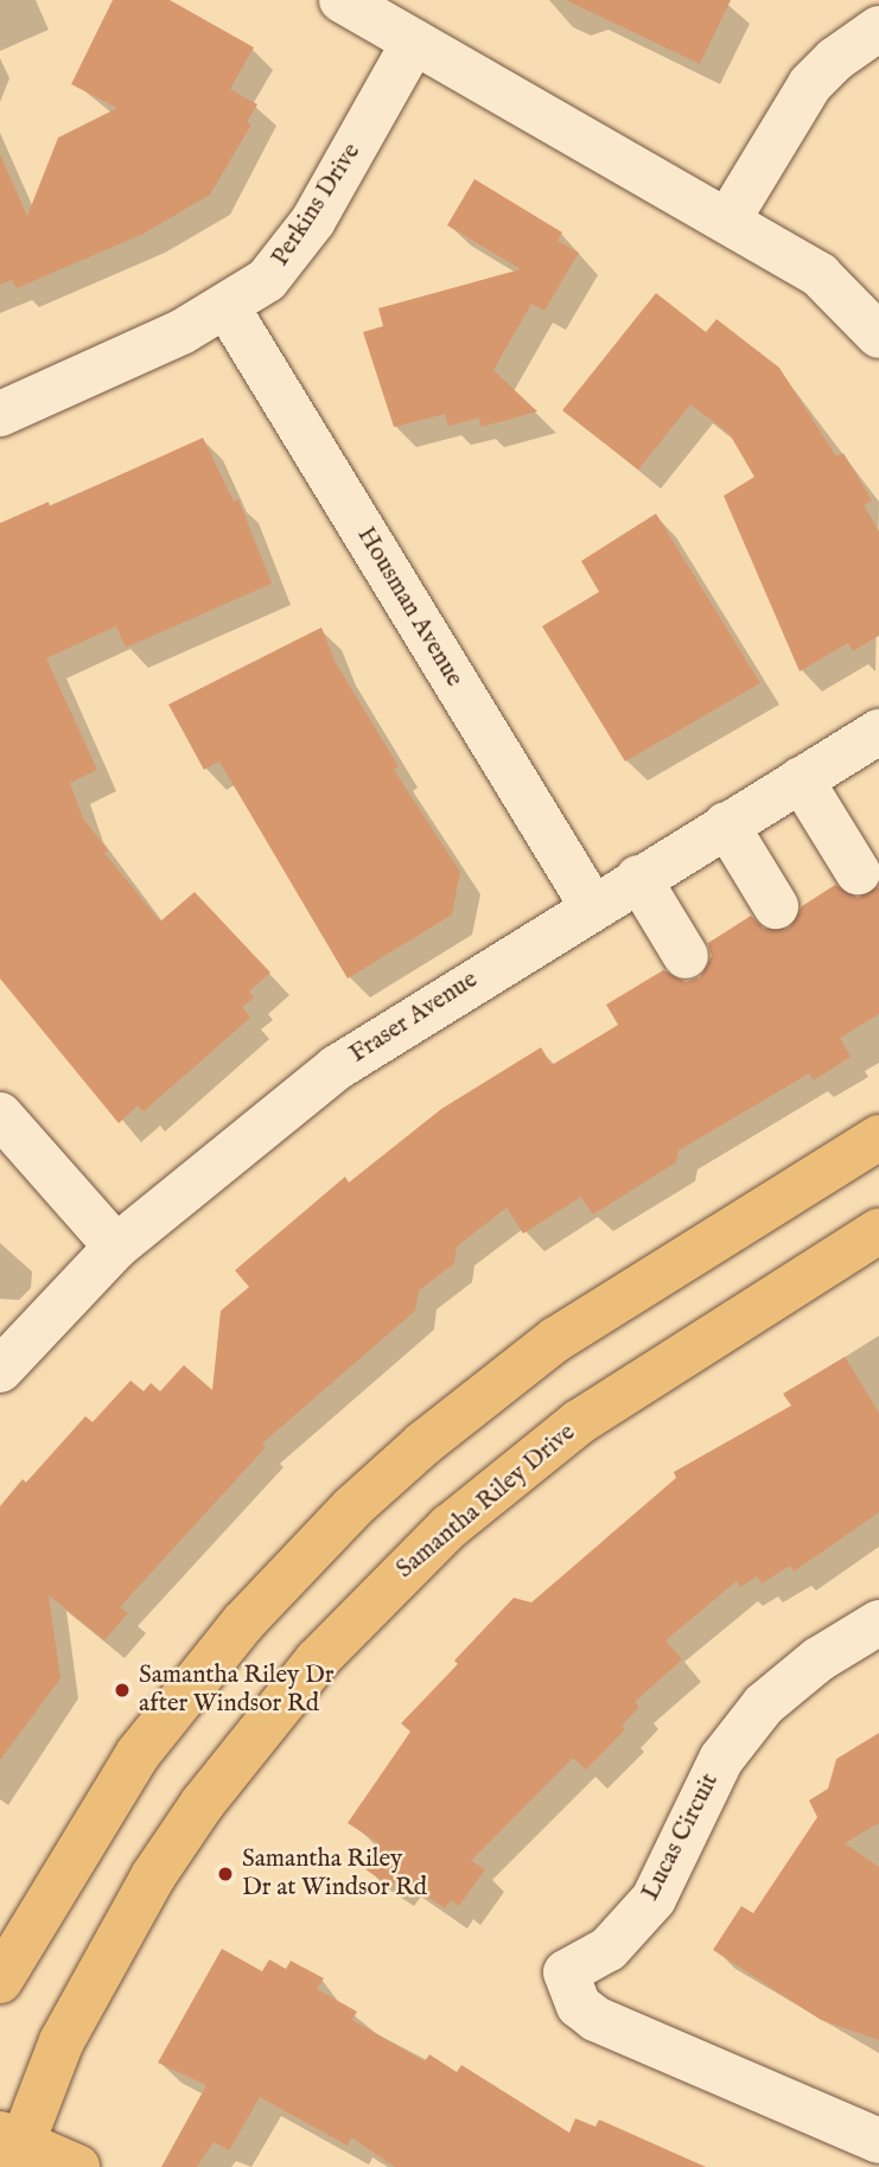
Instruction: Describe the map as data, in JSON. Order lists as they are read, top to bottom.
{
  "streets": {
    "main road": ["Samantha Riley Drive"],
    "street": [
      "Perkins Drive",
      "Housman Avenue",
      "Fraser Avenue",
      "Lucas Circuit"
    ]
  },
  "crossings": [
    ["Perkins Drive", "Housman Avenue"],
    ["Housman Avenue", "Fraser Avenue"]
  ],
  "places": ["Samantha Riley Dr after Windsor Rd", "Samantha Riley Dr at Windsor Rd"]
}
